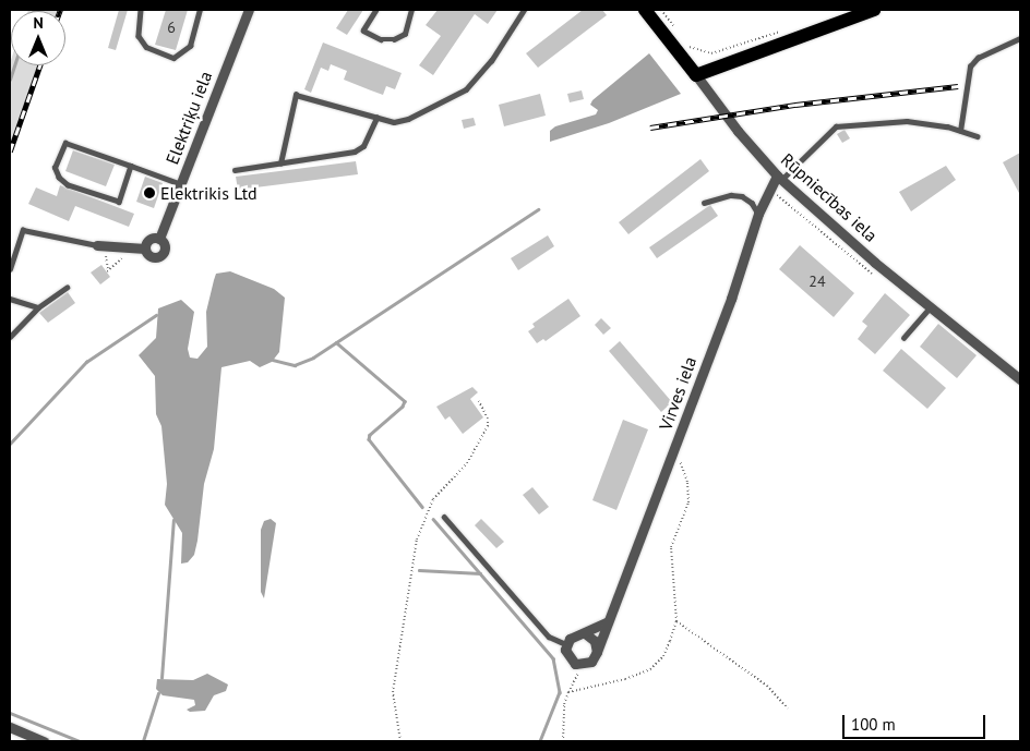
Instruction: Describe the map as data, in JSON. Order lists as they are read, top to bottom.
{
  "streets": {
    "main road": ["Rūpniecības iela"],
    "street": ["Elektriķu iela", "Virves iela"]
  },
  "crossings": [
    ["Rūpniecības iela", "Virves iela"]
  ],
  "places": ["Elektrikis Ltd"],
  "house_numbers": ["6", "24"],
  "scale_bar": "100 m",
  "north": "top"
}
